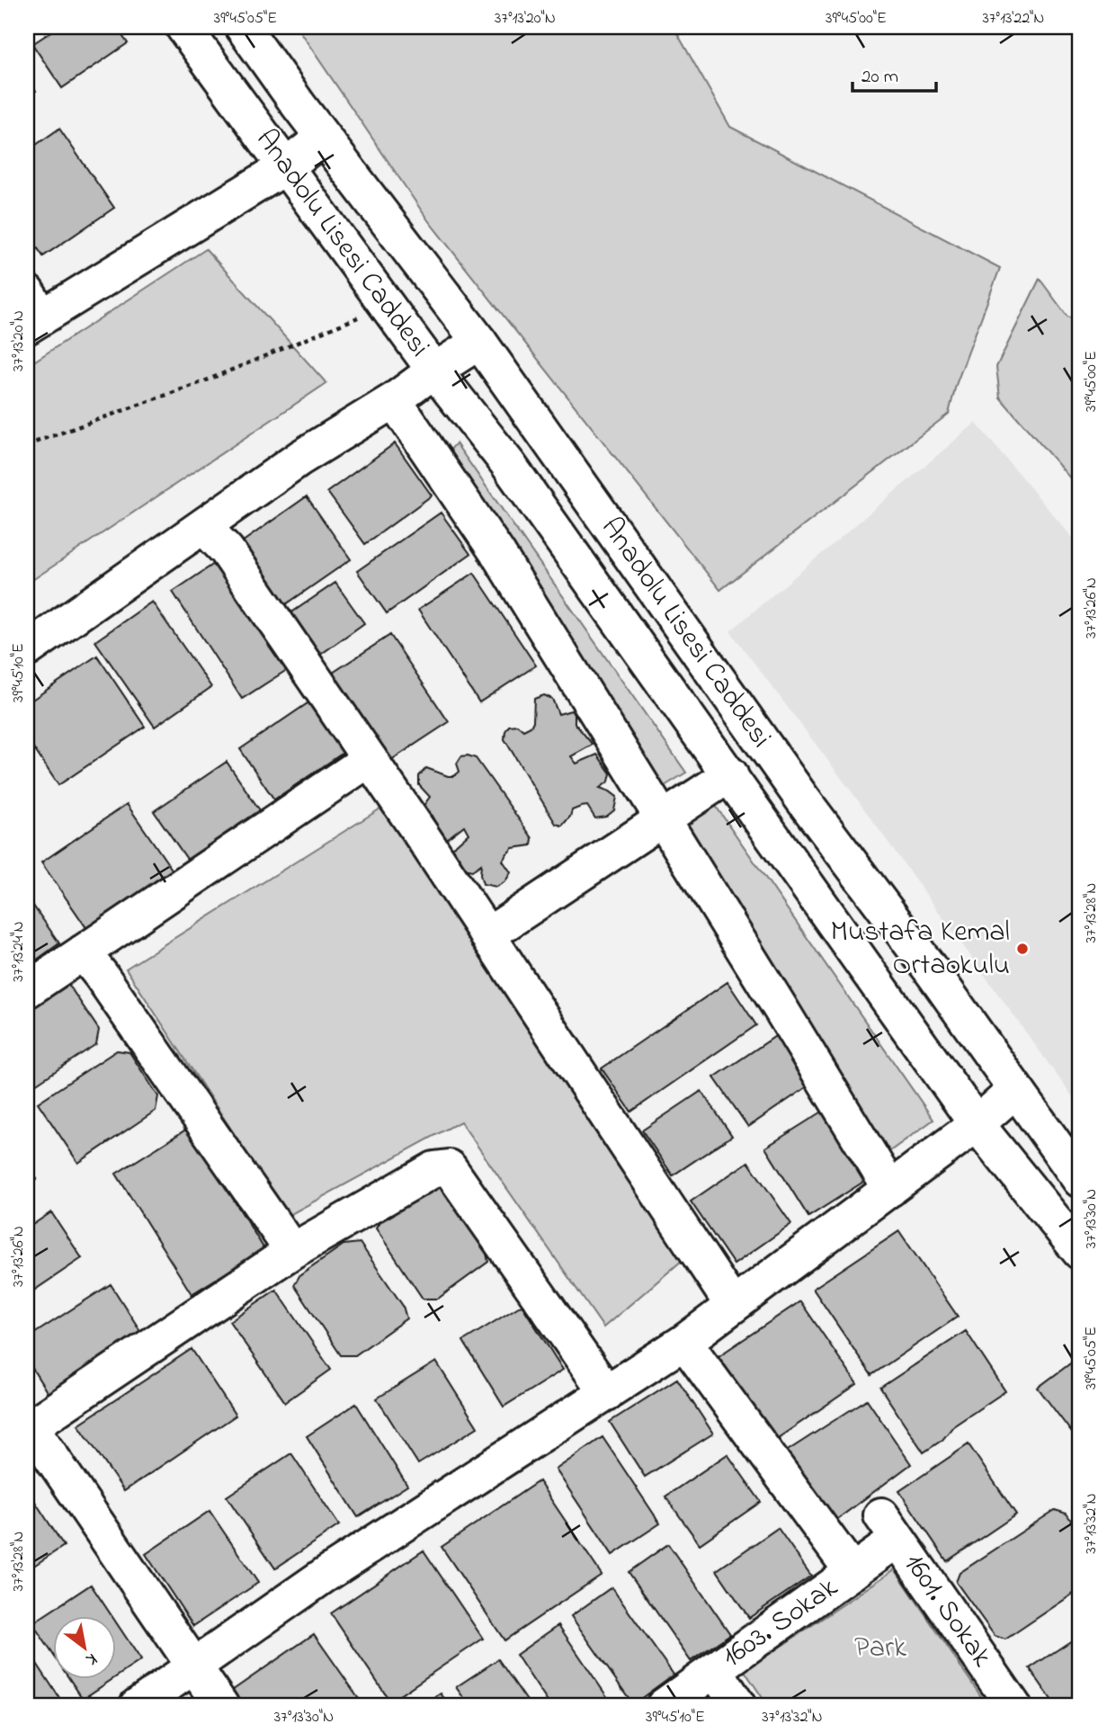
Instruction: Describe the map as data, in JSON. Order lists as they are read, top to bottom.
{
  "streets": {
    "street": ["Anadolu Lisesi Caddesi", "1601. Sokak", "1603. Sokak"]
  },
  "crossings": [
    ["1601. Sokak", "1603. Sokak"]
  ],
  "parks": ["Park"],
  "places": ["Mustafa Kemal Ortaokulu"],
  "scale_bar": "20 m",
  "north": "bottom right",
  "coordinates": [
    "39°45'05\"E",
    "37°13'20\"N",
    "39°45'00\"E",
    "37°13'22\"N",
    "37°13'26\"N",
    "39°45'10\"E",
    "37°13'28\"N",
    "37°13'24\"N",
    "37°13'30\"N",
    "37°13'32\"N"
  ]
}
